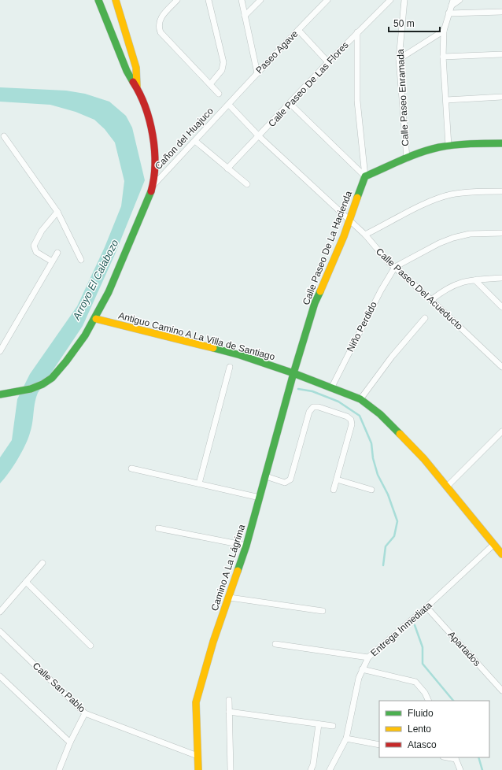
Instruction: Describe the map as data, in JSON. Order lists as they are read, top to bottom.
{
  "streets": {
    "street": [
      "Paseo Agave",
      "Calle Paseo De Las Flores",
      "Calle Paseo Enramada",
      "Cañon del Huajuco",
      "Calle Paseo De La Hacienda",
      "Calle Paseo Del Acueducto",
      "Niño Perdido",
      "Antiguo Camino A La Villa de Santiago",
      "Camino A La Lágrima",
      "Entrega Inmediata",
      "Apartados",
      "Calle San Pablo"
    ]
  },
  "crossings": [
    ["Paseo Agave", "Cañon del Huajuco"],
    ["Paseo Agave", "Calle Paseo Del Acueducto"],
    ["Calle Paseo De Las Flores", "Calle Paseo Del Acueducto"],
    ["Cañon del Huajuco", "Calle Paseo Del Acueducto"],
    ["Calle Paseo De La Hacienda", "Calle Paseo Del Acueducto"],
    ["Calle Paseo De La Hacienda", "Antiguo Camino A La Villa de Santiago"],
    ["Calle Paseo De La Hacienda", "Camino A La Lágrima"],
    ["Calle Paseo Del Acueducto", "Niño Perdido"],
    ["Niño Perdido", "Antiguo Camino A La Villa de Santiago"],
    ["Antiguo Camino A La Villa de Santiago", "Camino A La Lágrima"],
    ["Antiguo Camino A La Villa de Santiago", "Entrega Inmediata"],
    ["Camino A La Lágrima", "Calle San Pablo"],
    ["Entrega Inmediata", "Apartados"]
  ],
  "water": ["Arroyo El Calabozo"],
  "legend": ["Fluido", "Lento", "Atasco"],
  "scale_bar": "50 m"
}
